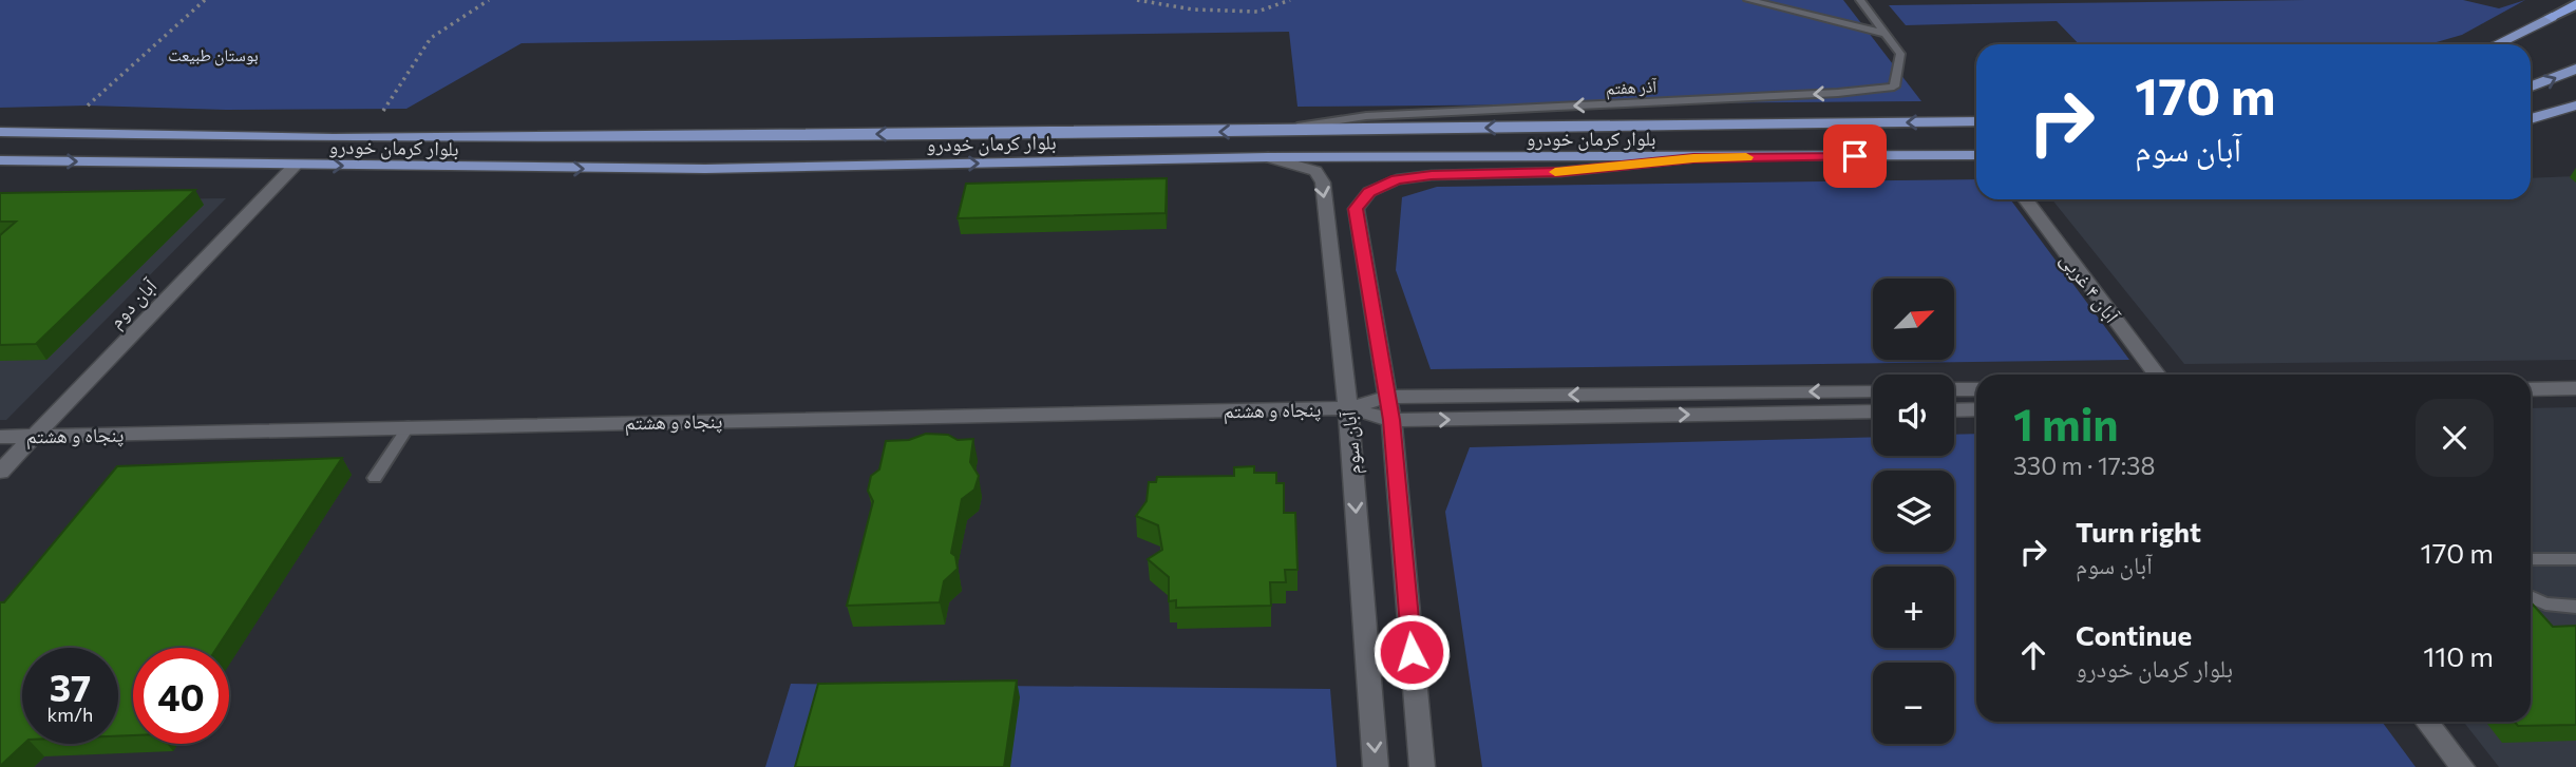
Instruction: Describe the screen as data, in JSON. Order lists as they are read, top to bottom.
{
  "streets": {
    "main road": ["بلوار کرمان خودرو"],
    "street": [
      "آبان ۴ غربی",
      "آبان دوم",
      "پنجاه و هشتم",
      "آبان سوم"
    ],
    "lane": ["آذر هفتم"]
  },
  "crossings": [
    ["آذر هفتم", "بلوار کرمان خودرو"],
    ["بلوار کرمان خودرو", "آبان دوم"],
    ["بلوار کرمان خودرو", "آبان سوم"],
    ["آبان دوم", "پنجاه و هشتم"],
    ["پنجاه و هشتم", "آبان سوم"]
  ],
  "one_way": ["آذر هفتم"],
  "parks": ["بوستان طبیعت"],
  "north": "top right",
  "page": {
    "turn": ["170 m", "آبان سوم"],
    "map_buttons": ["+", "−"],
    "heading": ["1 min", "330 m · 17:38"],
    "list": [
      {
        "name": "Turn right",
        "note": "آبان سوم",
        "value": "170 m"
      },
      {
        "name": "Continue",
        "note": "بلوار کرمان خودرو",
        "value": "110 m"
      }
    ],
    "speed": "37 km/h",
    "limit": "40"
  }
}
